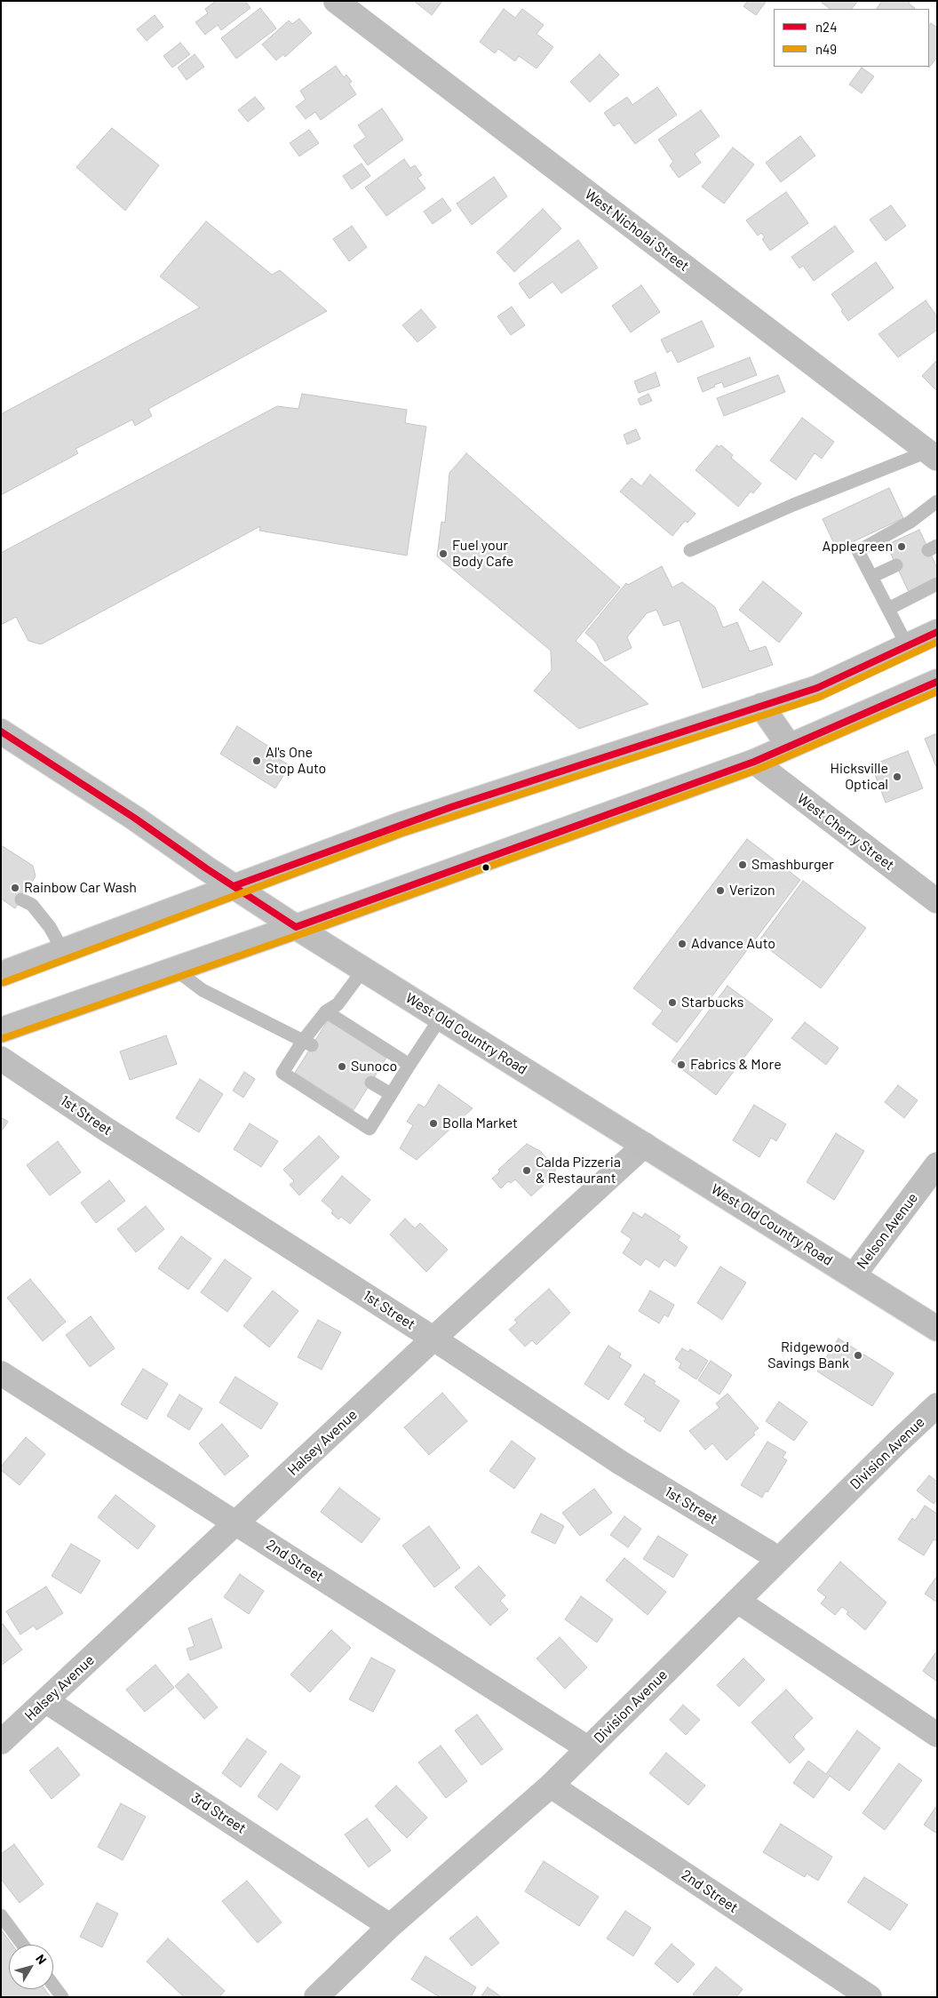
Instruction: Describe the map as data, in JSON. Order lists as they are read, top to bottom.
{
  "streets": {
    "main road": ["West Old Country Road"],
    "street": [
      "West Nicholai Street",
      "West Cherry Street",
      "1st Street",
      "Nelson Avenue",
      "Halsey Avenue",
      "Division Avenue",
      "2nd Street",
      "3rd Street"
    ]
  },
  "crossings": [
    ["West Old Country Road", "Nelson Avenue"],
    ["West Old Country Road", "Halsey Avenue"],
    ["1st Street", "Halsey Avenue"],
    ["1st Street", "Division Avenue"],
    ["Halsey Avenue", "2nd Street"],
    ["Halsey Avenue", "3rd Street"],
    ["Division Avenue", "2nd Street"],
    ["Division Avenue", "3rd Street"]
  ],
  "places": [
    "Applegreen",
    "Fuel your Body Cafe",
    "Al's One Stop Auto",
    "Hicksville Optical",
    "Smashburger",
    "Rainbow Car Wash",
    "Verizon",
    "Advance Auto",
    "Starbucks",
    "Fabrics & More",
    "Sunoco",
    "Bolla Market",
    "Calda Pizzeria & Restaurant",
    "Ridgewood Savings Bank"
  ],
  "lines": ["transit line n24", "transit line n49"],
  "legend": ["n24", "n49"],
  "north": "top right"
}
